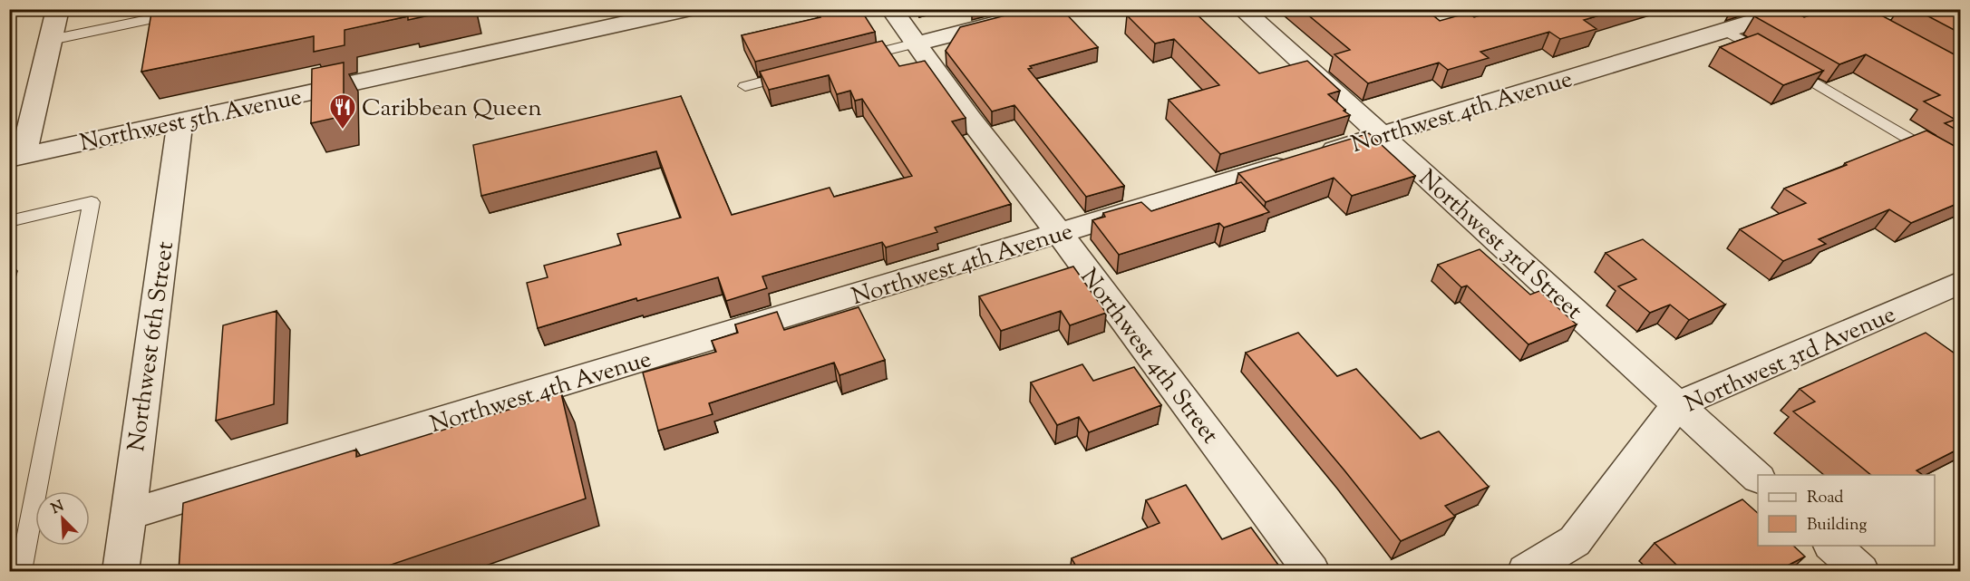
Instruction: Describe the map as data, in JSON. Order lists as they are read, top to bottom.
{
  "streets": {
    "street": [
      "Northwest 4th Avenue",
      "Northwest 5th Avenue",
      "Northwest 3rd Street",
      "Northwest 6th Street",
      "Northwest 4th Street",
      "Northwest 3rd Avenue"
    ]
  },
  "crossings": [
    ["Northwest 4th Avenue", "Northwest 3rd Street"],
    ["Northwest 4th Avenue", "Northwest 6th Street"],
    ["Northwest 4th Avenue", "Northwest 4th Street"],
    ["Northwest 5th Avenue", "Northwest 6th Street"],
    ["Northwest 3rd Street", "Northwest 3rd Avenue"]
  ],
  "places": {
    "restaurant": ["Caribbean Queen"]
  },
  "legend": ["Road", "Building"],
  "north": "top left"
}
